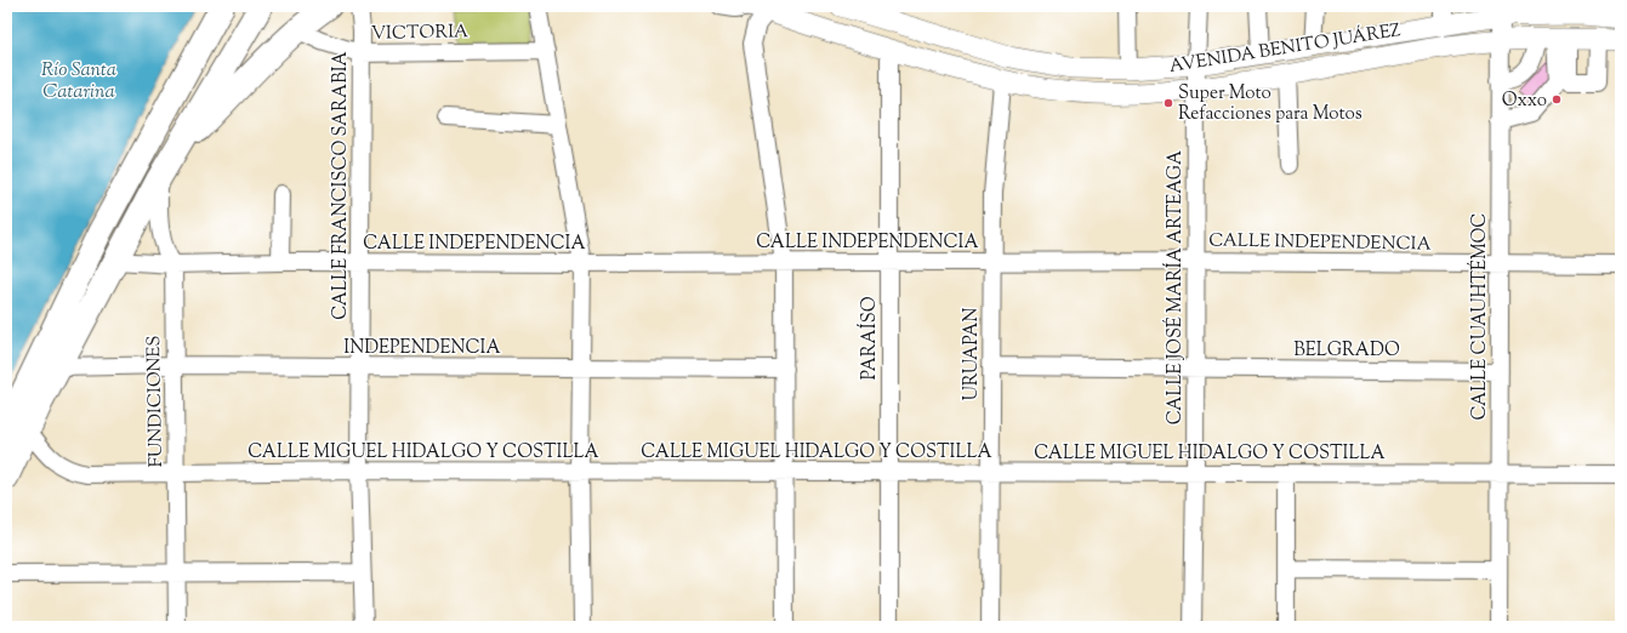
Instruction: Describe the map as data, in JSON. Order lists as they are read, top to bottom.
{
  "streets": {
    "main road": ["AVENIDA BENITO JUÁREZ"],
    "street": [
      "VICTORIA",
      "CALLE FRANCISCO SARABIA",
      "CALLE INDEPENDENCIA",
      "CALLE JOSÉ MARÍA ARTEAGA",
      "CALLE CUAUHTÉMOC",
      "PARAÍSO",
      "INDEPENDENCIA",
      "BELGRADO",
      "URUAPAN",
      "FUNDICIONES",
      "CALLE MIGUEL HIDALGO Y COSTILLA"
    ]
  },
  "crossings": [
    ["VICTORIA", "CALLE FRANCISCO SARABIA"],
    ["AVENIDA BENITO JUÁREZ", "CALLE JOSÉ MARÍA ARTEAGA"],
    ["AVENIDA BENITO JUÁREZ", "CALLE CUAUHTÉMOC"],
    ["AVENIDA BENITO JUÁREZ", "PARAÍSO"],
    ["AVENIDA BENITO JUÁREZ", "URUAPAN"],
    ["CALLE FRANCISCO SARABIA", "CALLE INDEPENDENCIA"],
    ["CALLE FRANCISCO SARABIA", "INDEPENDENCIA"],
    ["CALLE FRANCISCO SARABIA", "CALLE MIGUEL HIDALGO Y COSTILLA"],
    ["CALLE INDEPENDENCIA", "CALLE JOSÉ MARÍA ARTEAGA"],
    ["CALLE INDEPENDENCIA", "CALLE CUAUHTÉMOC"],
    ["CALLE INDEPENDENCIA", "PARAÍSO"],
    ["CALLE INDEPENDENCIA", "URUAPAN"],
    ["CALLE INDEPENDENCIA", "FUNDICIONES"],
    ["CALLE JOSÉ MARÍA ARTEAGA", "BELGRADO"],
    ["CALLE JOSÉ MARÍA ARTEAGA", "CALLE MIGUEL HIDALGO Y COSTILLA"],
    ["CALLE CUAUHTÉMOC", "BELGRADO"],
    ["CALLE CUAUHTÉMOC", "CALLE MIGUEL HIDALGO Y COSTILLA"],
    ["PARAÍSO", "CALLE MIGUEL HIDALGO Y COSTILLA"],
    ["INDEPENDENCIA", "FUNDICIONES"],
    ["BELGRADO", "URUAPAN"],
    ["URUAPAN", "CALLE MIGUEL HIDALGO Y COSTILLA"],
    ["FUNDICIONES", "CALLE MIGUEL HIDALGO Y COSTILLA"]
  ],
  "water": ["Río Santa Catarina"],
  "places": ["Oxxo", "Super Moto Refacciones para Motos"]
}
